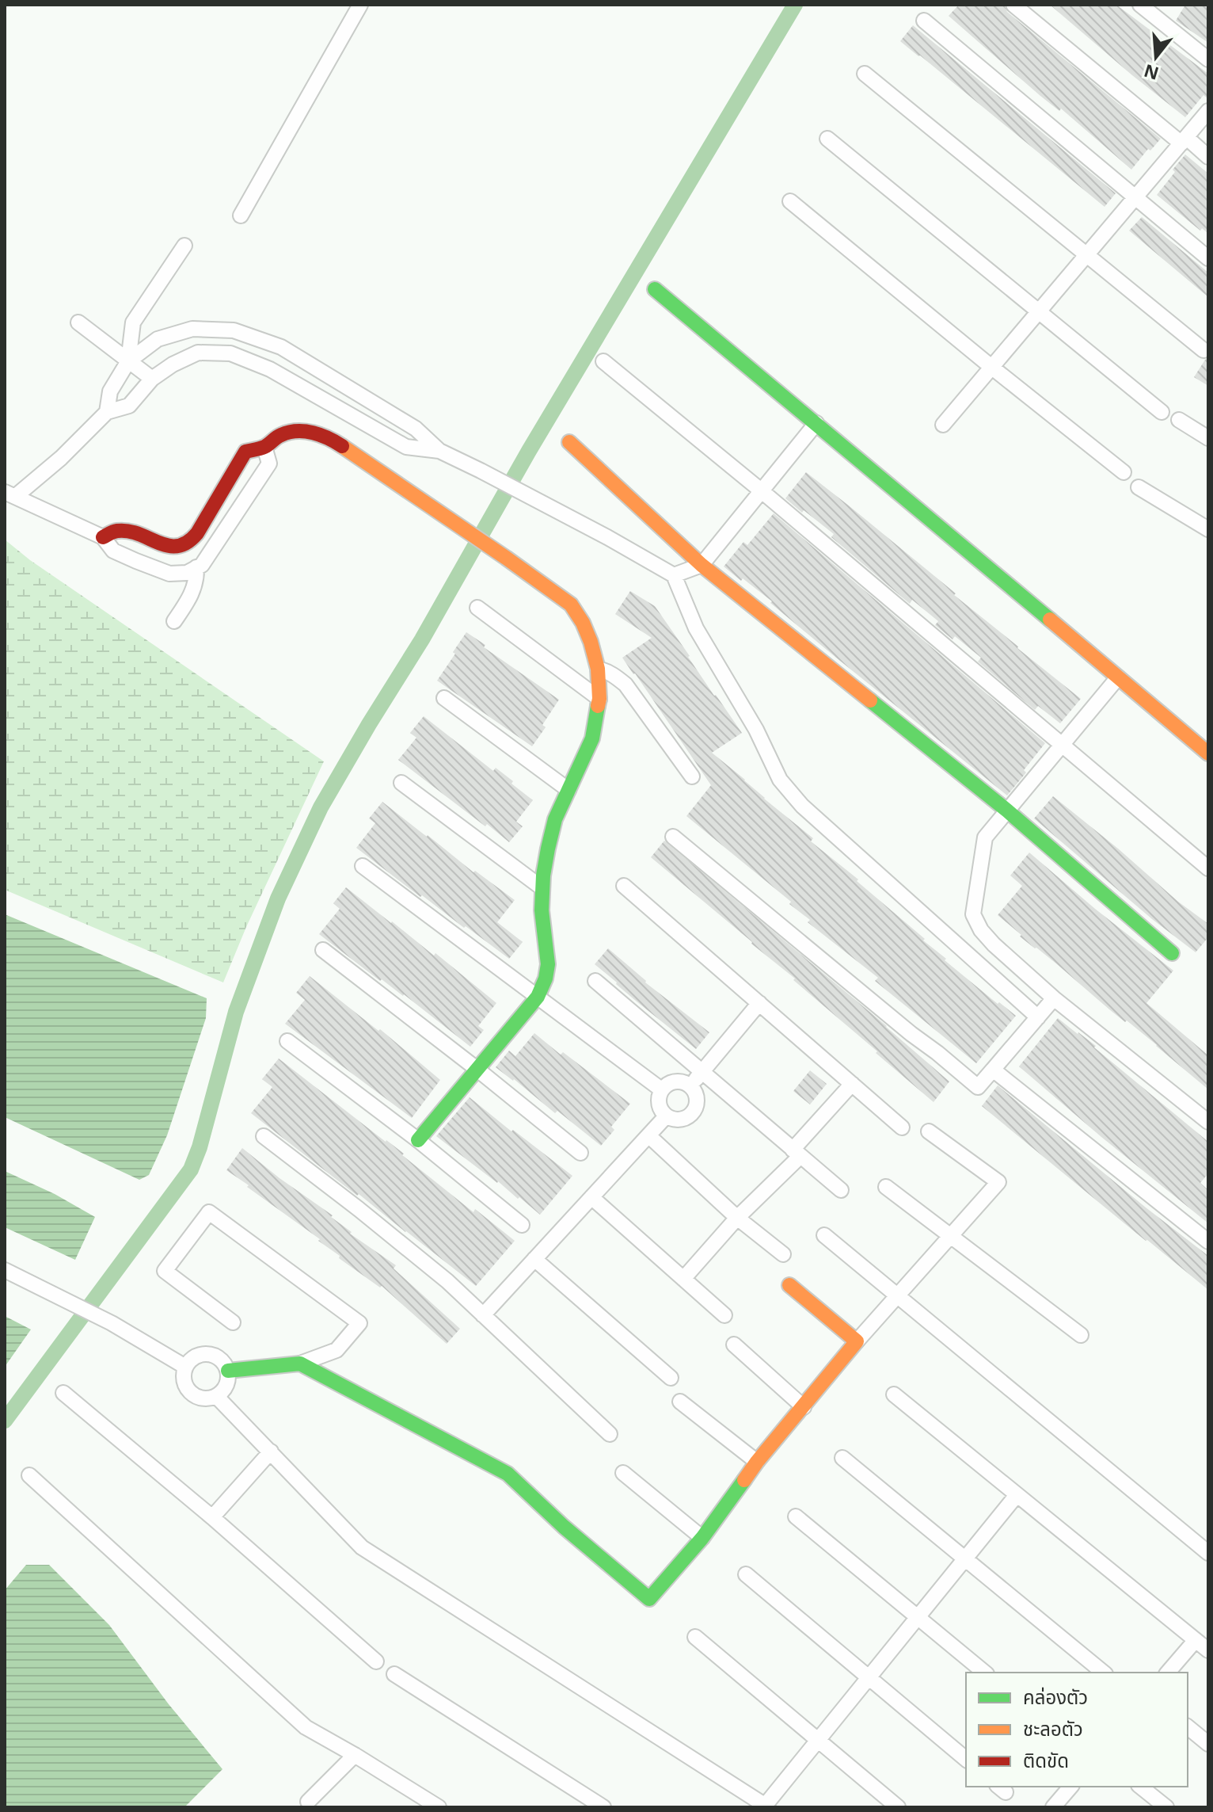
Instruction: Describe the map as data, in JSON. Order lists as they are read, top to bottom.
{
  "legend": ["คล่องตัว", "ชะลอตัว", "ติดขัด"],
  "north": "bottom"
}
